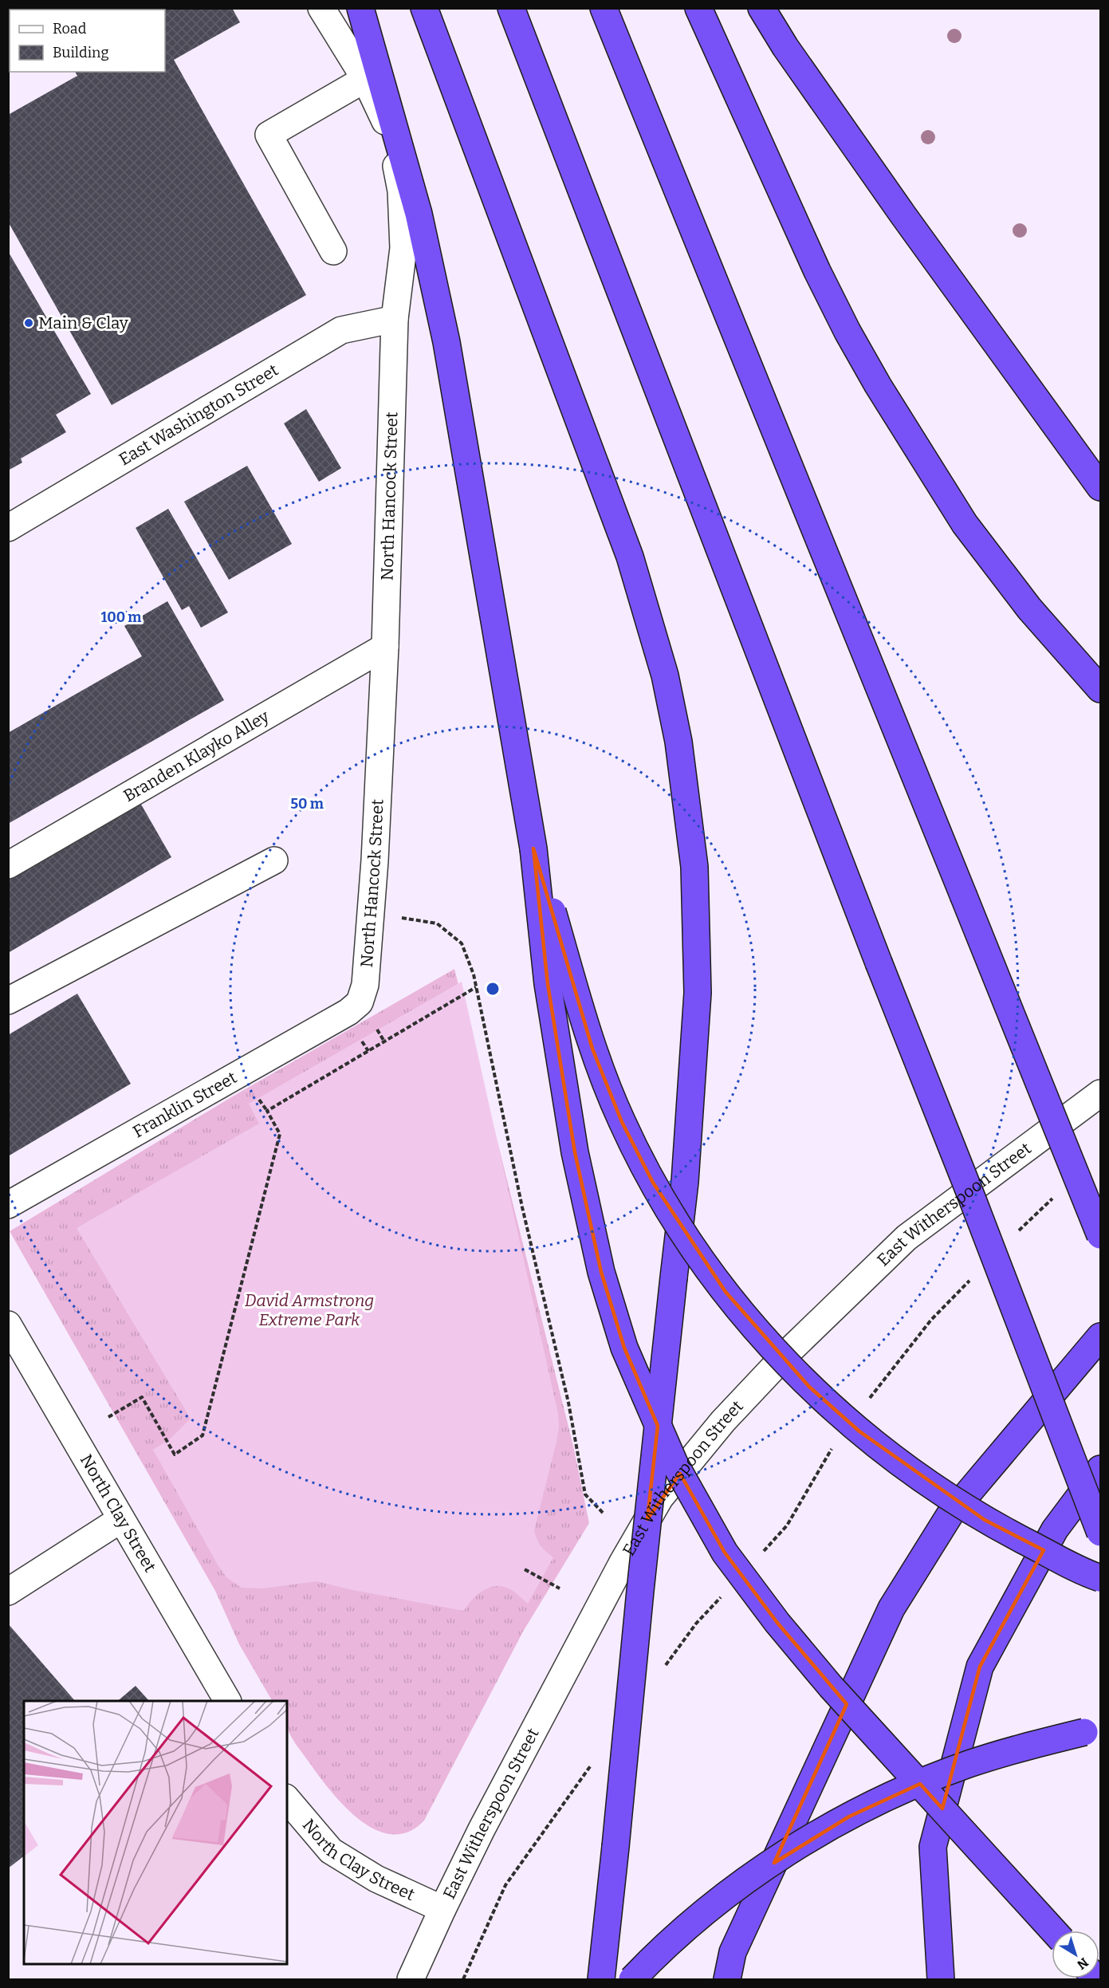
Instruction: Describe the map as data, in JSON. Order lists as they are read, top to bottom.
{
  "streets": {
    "street": [
      "East Washington Street",
      "North Hancock Street",
      "Branden Klayko Alley",
      "Franklin Street",
      "East Witherspoon Street",
      "North Clay Street"
    ]
  },
  "crossings": [
    ["East Washington Street", "North Hancock Street"],
    ["North Hancock Street", "Branden Klayko Alley"],
    ["North Hancock Street", "Franklin Street"],
    ["East Witherspoon Street", "North Clay Street"]
  ],
  "parks": ["David Armstrong Extreme Park"],
  "places": ["Main & Clay"],
  "legend": ["Road", "Building"],
  "north": "bottom right",
  "rings": ["100 m", "50 m"]
}
